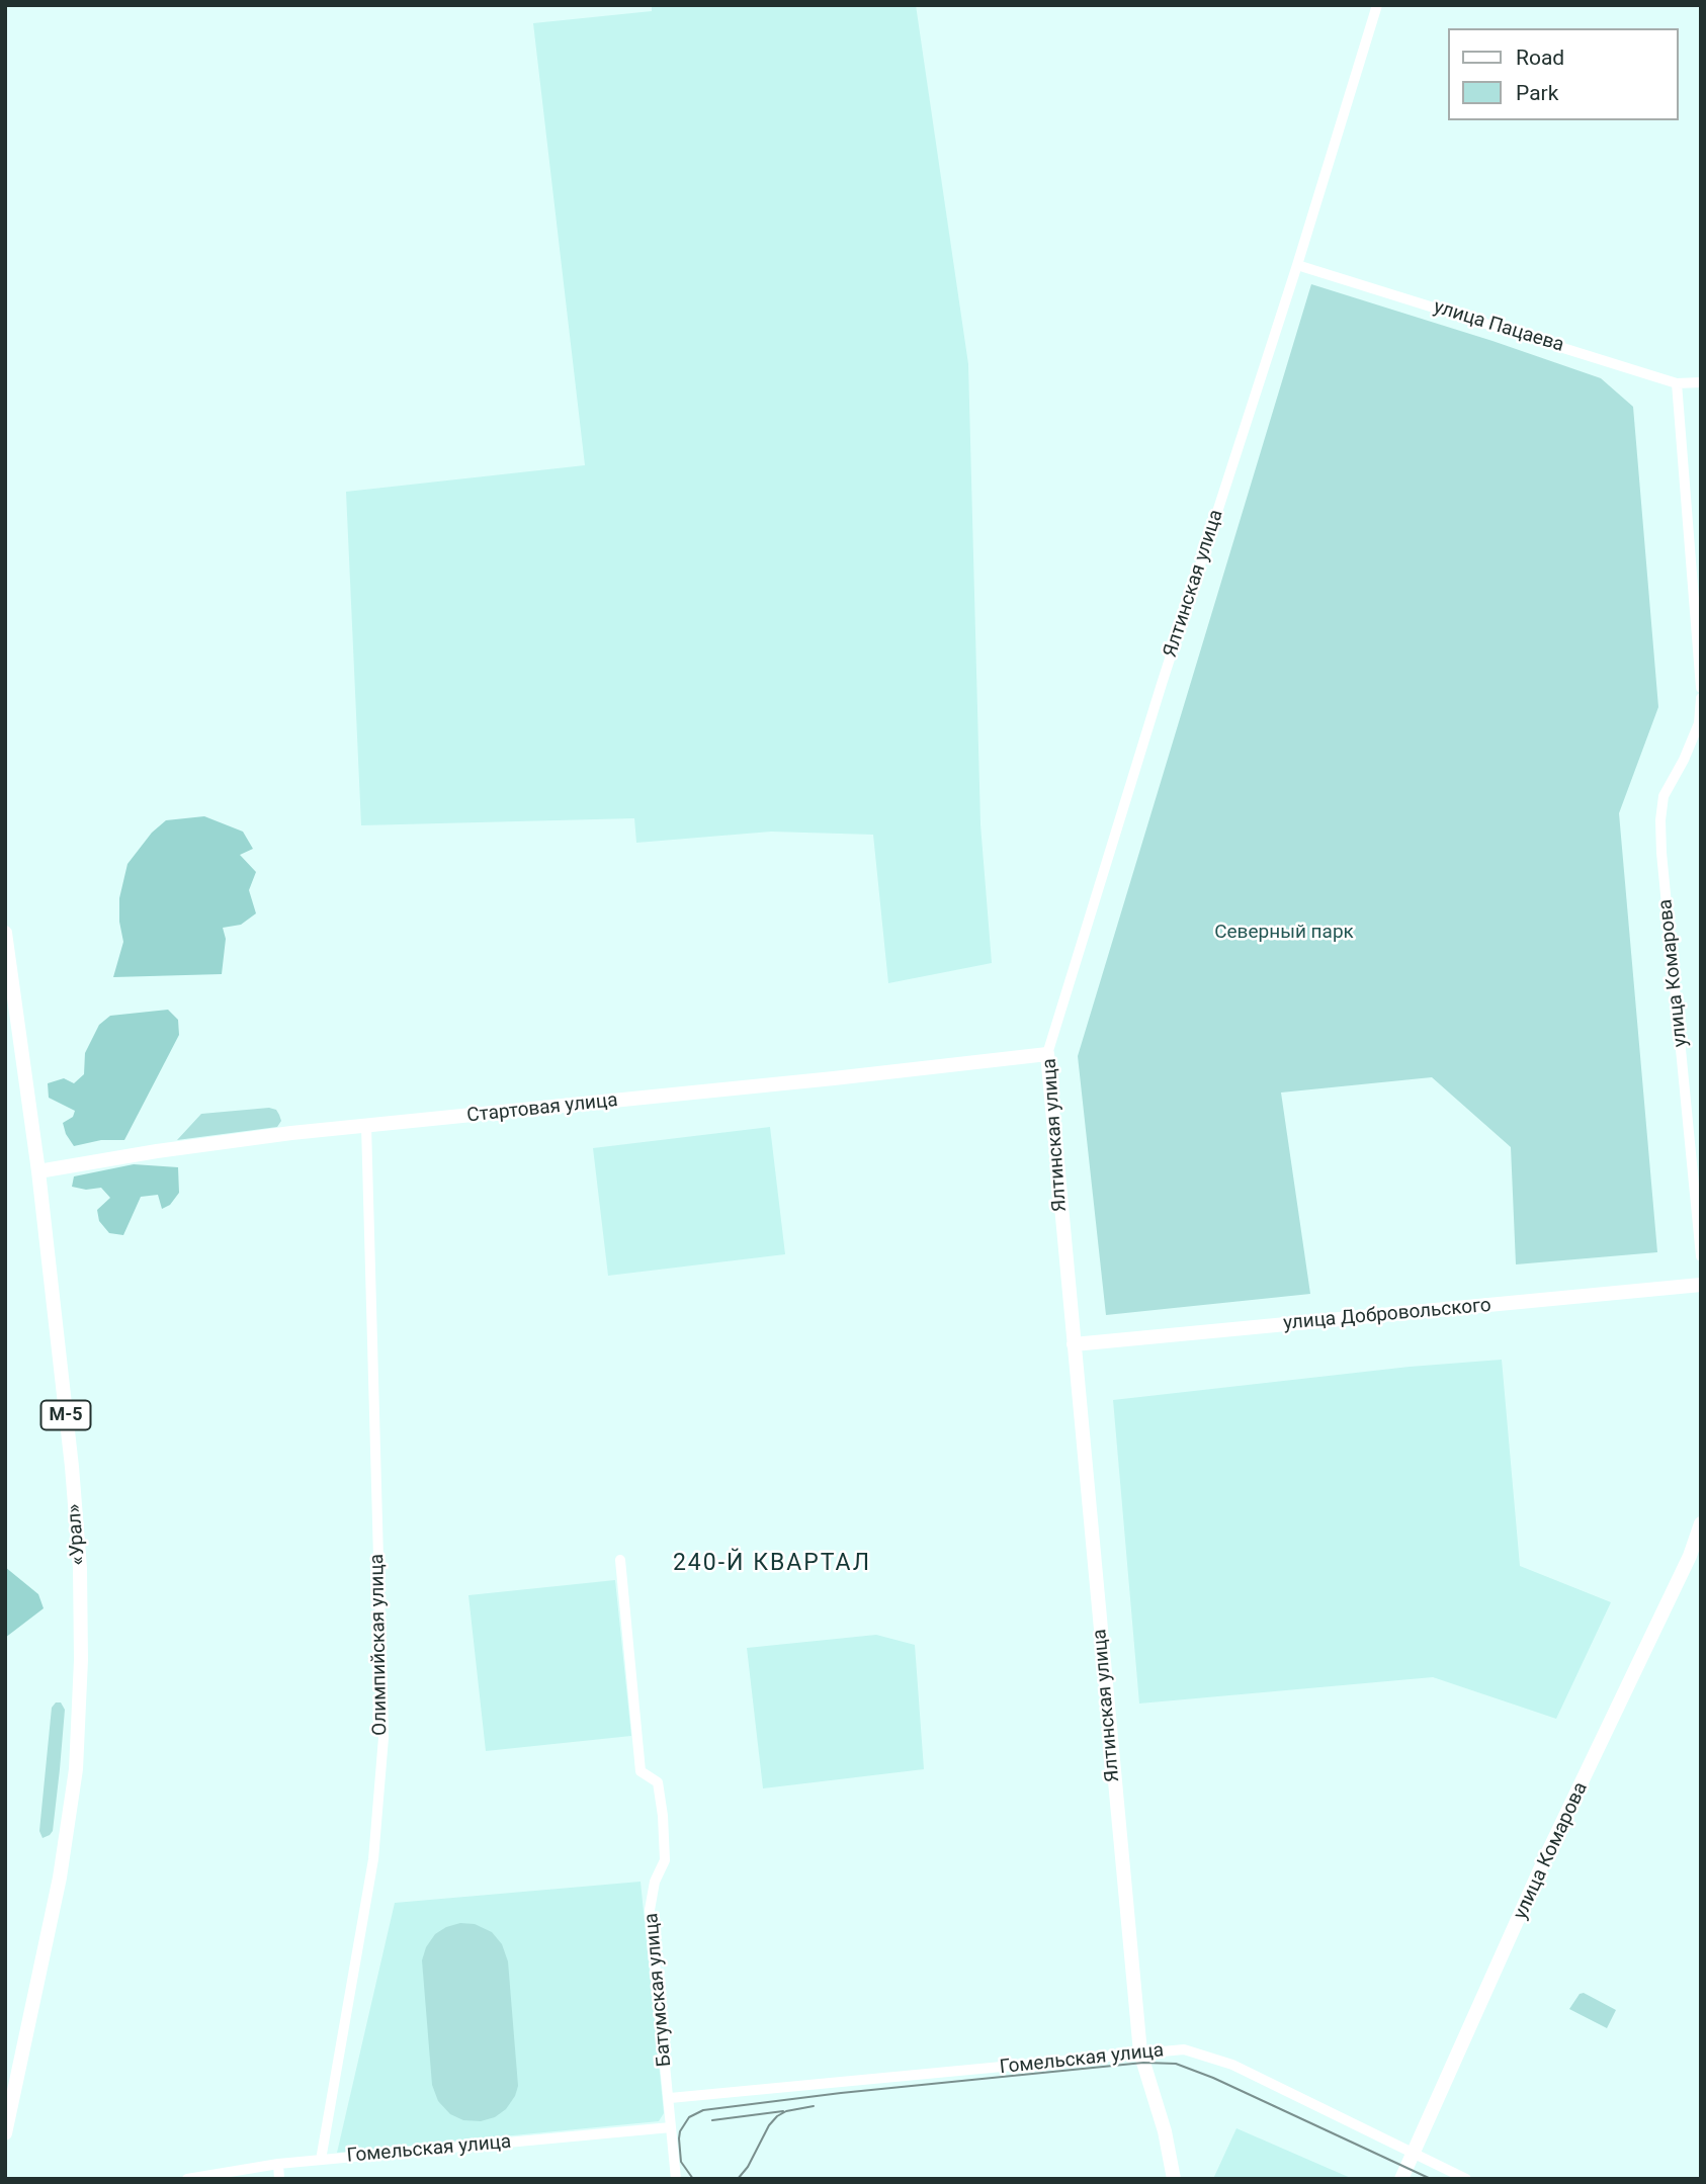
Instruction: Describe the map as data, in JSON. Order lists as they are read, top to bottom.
{
  "streets": {
    "main road": [
      "Ялтинская улица",
      "улица Комарова",
      "Стартовая улица",
      "улица Добровольского",
      "М-5",
      "«Урал»"
    ],
    "street": [
      "улица Пацаева",
      "Олимпийская улица",
      "Батумская улица",
      "Гомельская улица"
    ]
  },
  "crossings": [
    ["улица Пацаева", "Ялтинская улица"],
    ["Ялтинская улица", "Стартовая улица"],
    ["Ялтинская улица", "улица Добровольского"],
    ["Ялтинская улица", "Гомельская улица"],
    ["улица Комарова", "Гомельская улица"],
    ["Стартовая улица", "«Урал»"],
    ["Стартовая улица", "Олимпийская улица"],
    ["Олимпийская улица", "Гомельская улица"],
    ["Батумская улица", "Гомельская улица"]
  ],
  "districts": ["240-Й КВАРТАЛ"],
  "parks": ["Северный парк"],
  "legend": ["Road", "Park"]
}
